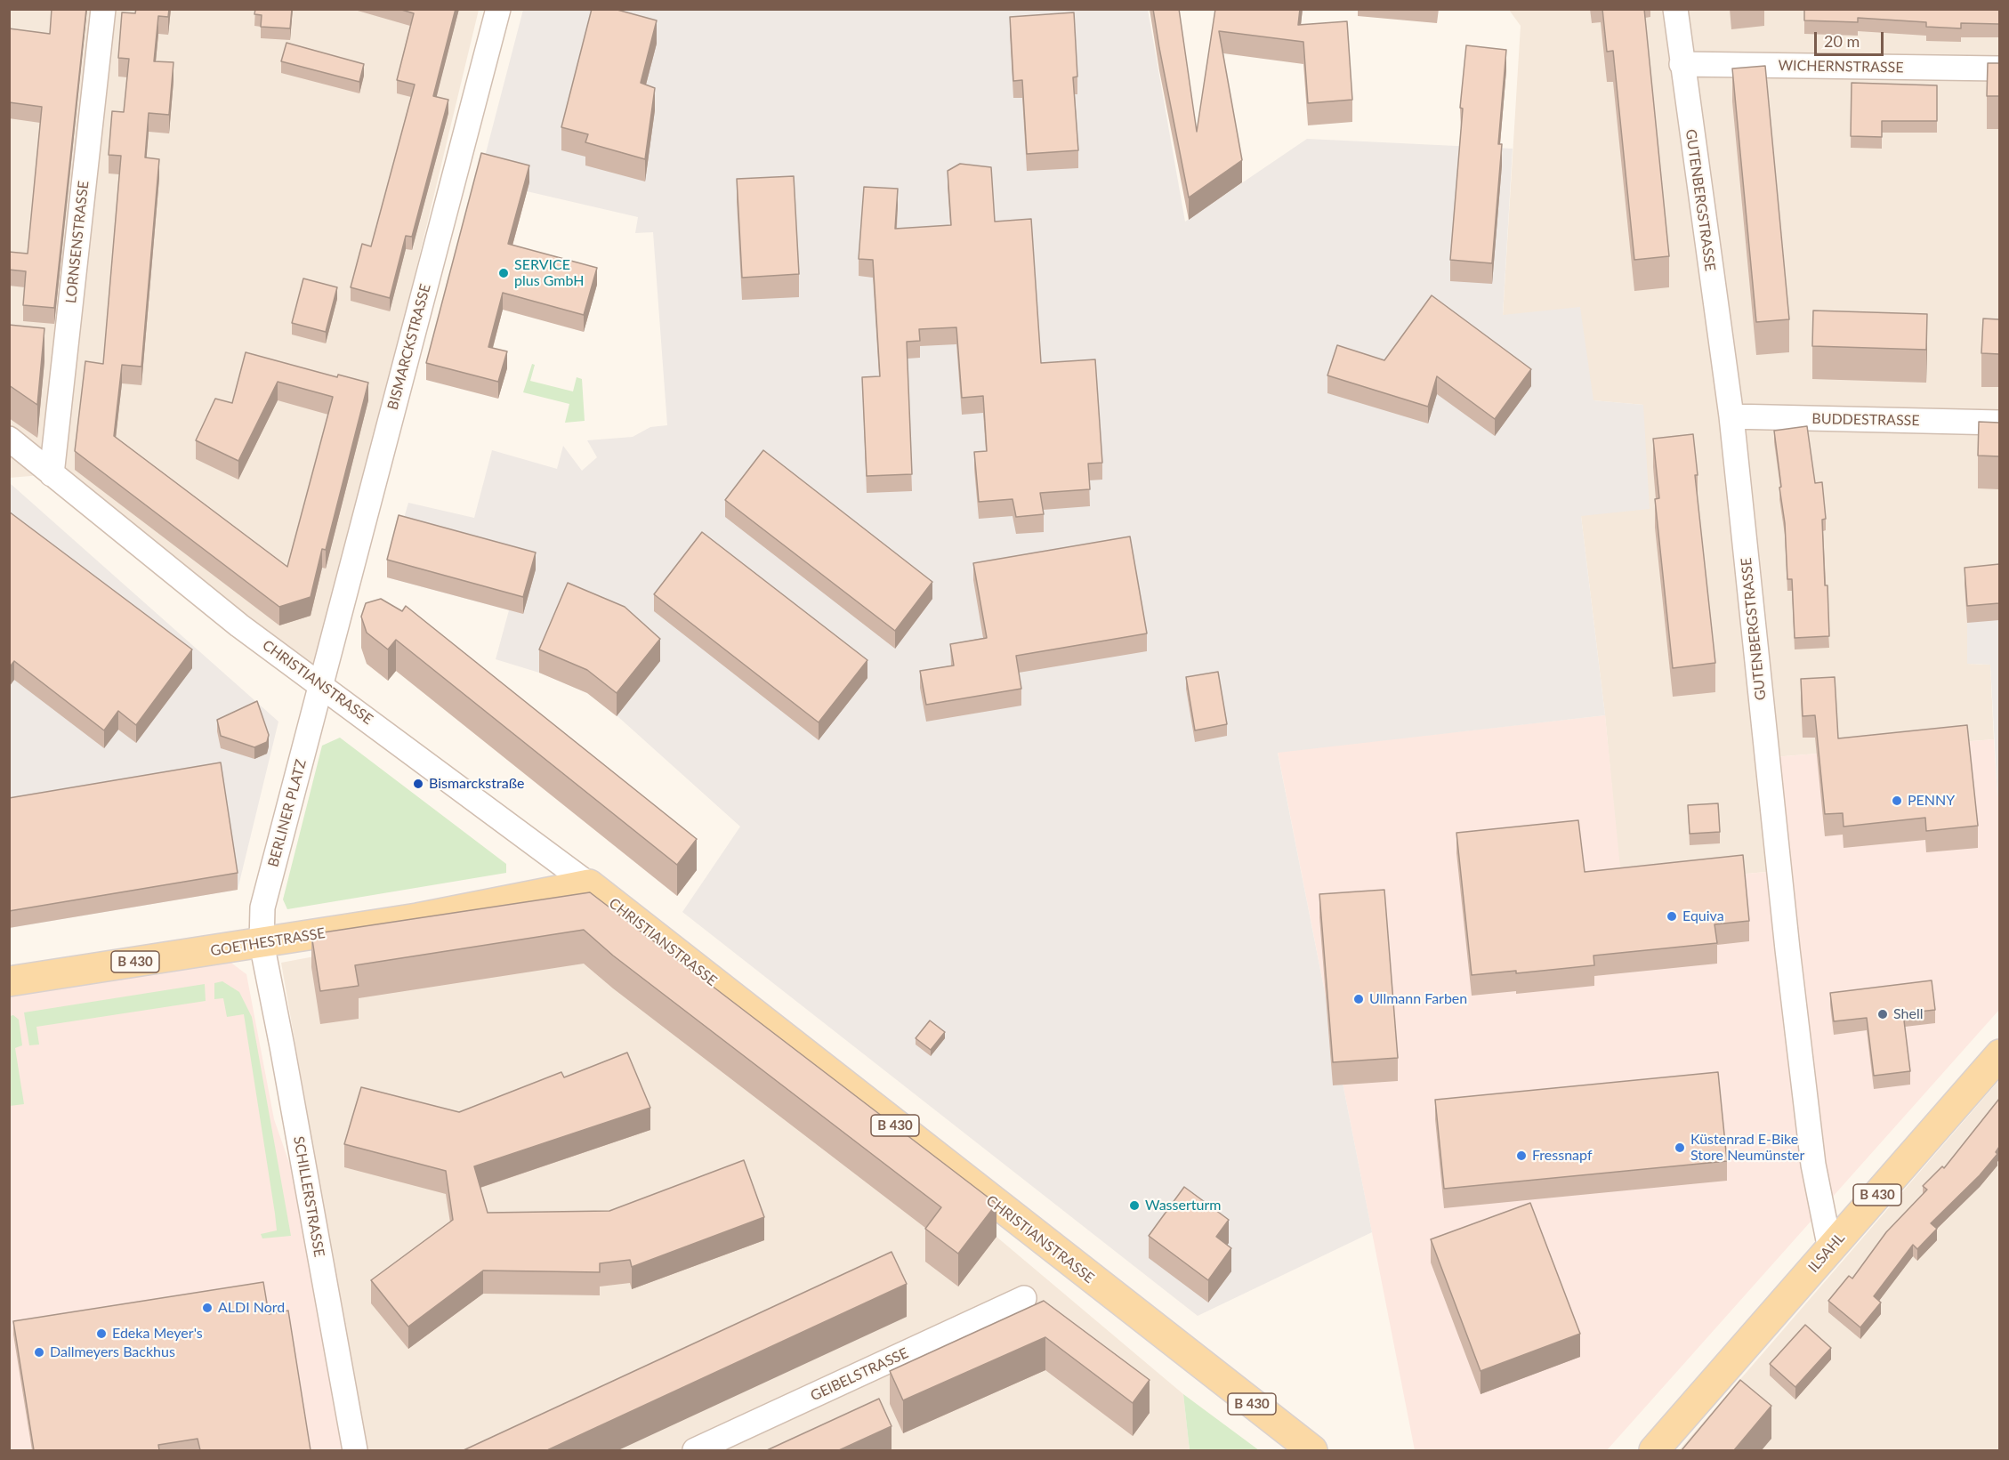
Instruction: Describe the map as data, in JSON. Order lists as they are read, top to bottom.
{
  "streets": {
    "main road": [
      "CHRISTIANSTRASSE",
      "GOETHESTRASSE",
      "B 430",
      "ILSAHL"
    ],
    "street": [
      "WICHERNSTRASSE",
      "GUTENBERGSTRASSE",
      "LORNSENSTRASSE",
      "BISMARCKSTRASSE",
      "BUDDESTRASSE",
      "BERLINER PLATZ",
      "SCHILLERSTRASSE",
      "GEIBELSTRASSE"
    ]
  },
  "crossings": [
    ["WICHERNSTRASSE", "GUTENBERGSTRASSE"],
    ["GUTENBERGSTRASSE", "BUDDESTRASSE"],
    ["GUTENBERGSTRASSE", "ILSAHL"],
    ["LORNSENSTRASSE", "CHRISTIANSTRASSE"],
    ["BISMARCKSTRASSE", "CHRISTIANSTRASSE"],
    ["BISMARCKSTRASSE", "BERLINER PLATZ"],
    ["CHRISTIANSTRASSE", "BERLINER PLATZ"],
    ["CHRISTIANSTRASSE", "GOETHESTRASSE"],
    ["BERLINER PLATZ", "GOETHESTRASSE"],
    ["BERLINER PLATZ", "SCHILLERSTRASSE"],
    ["GOETHESTRASSE", "SCHILLERSTRASSE"]
  ],
  "places": [
    "SERVICE plus GmbH",
    "Bismarckstraße",
    "PENNY",
    "Equiva",
    "Ullmann Farben",
    "Shell",
    "Küstenrad E-Bike Store Neumünster",
    "Fressnapf",
    "Wasserturm",
    "ALDI Nord",
    "Edeka Meyer's",
    "Dallmeyers Backhus"
  ],
  "scale_bar": "20 m"
}
